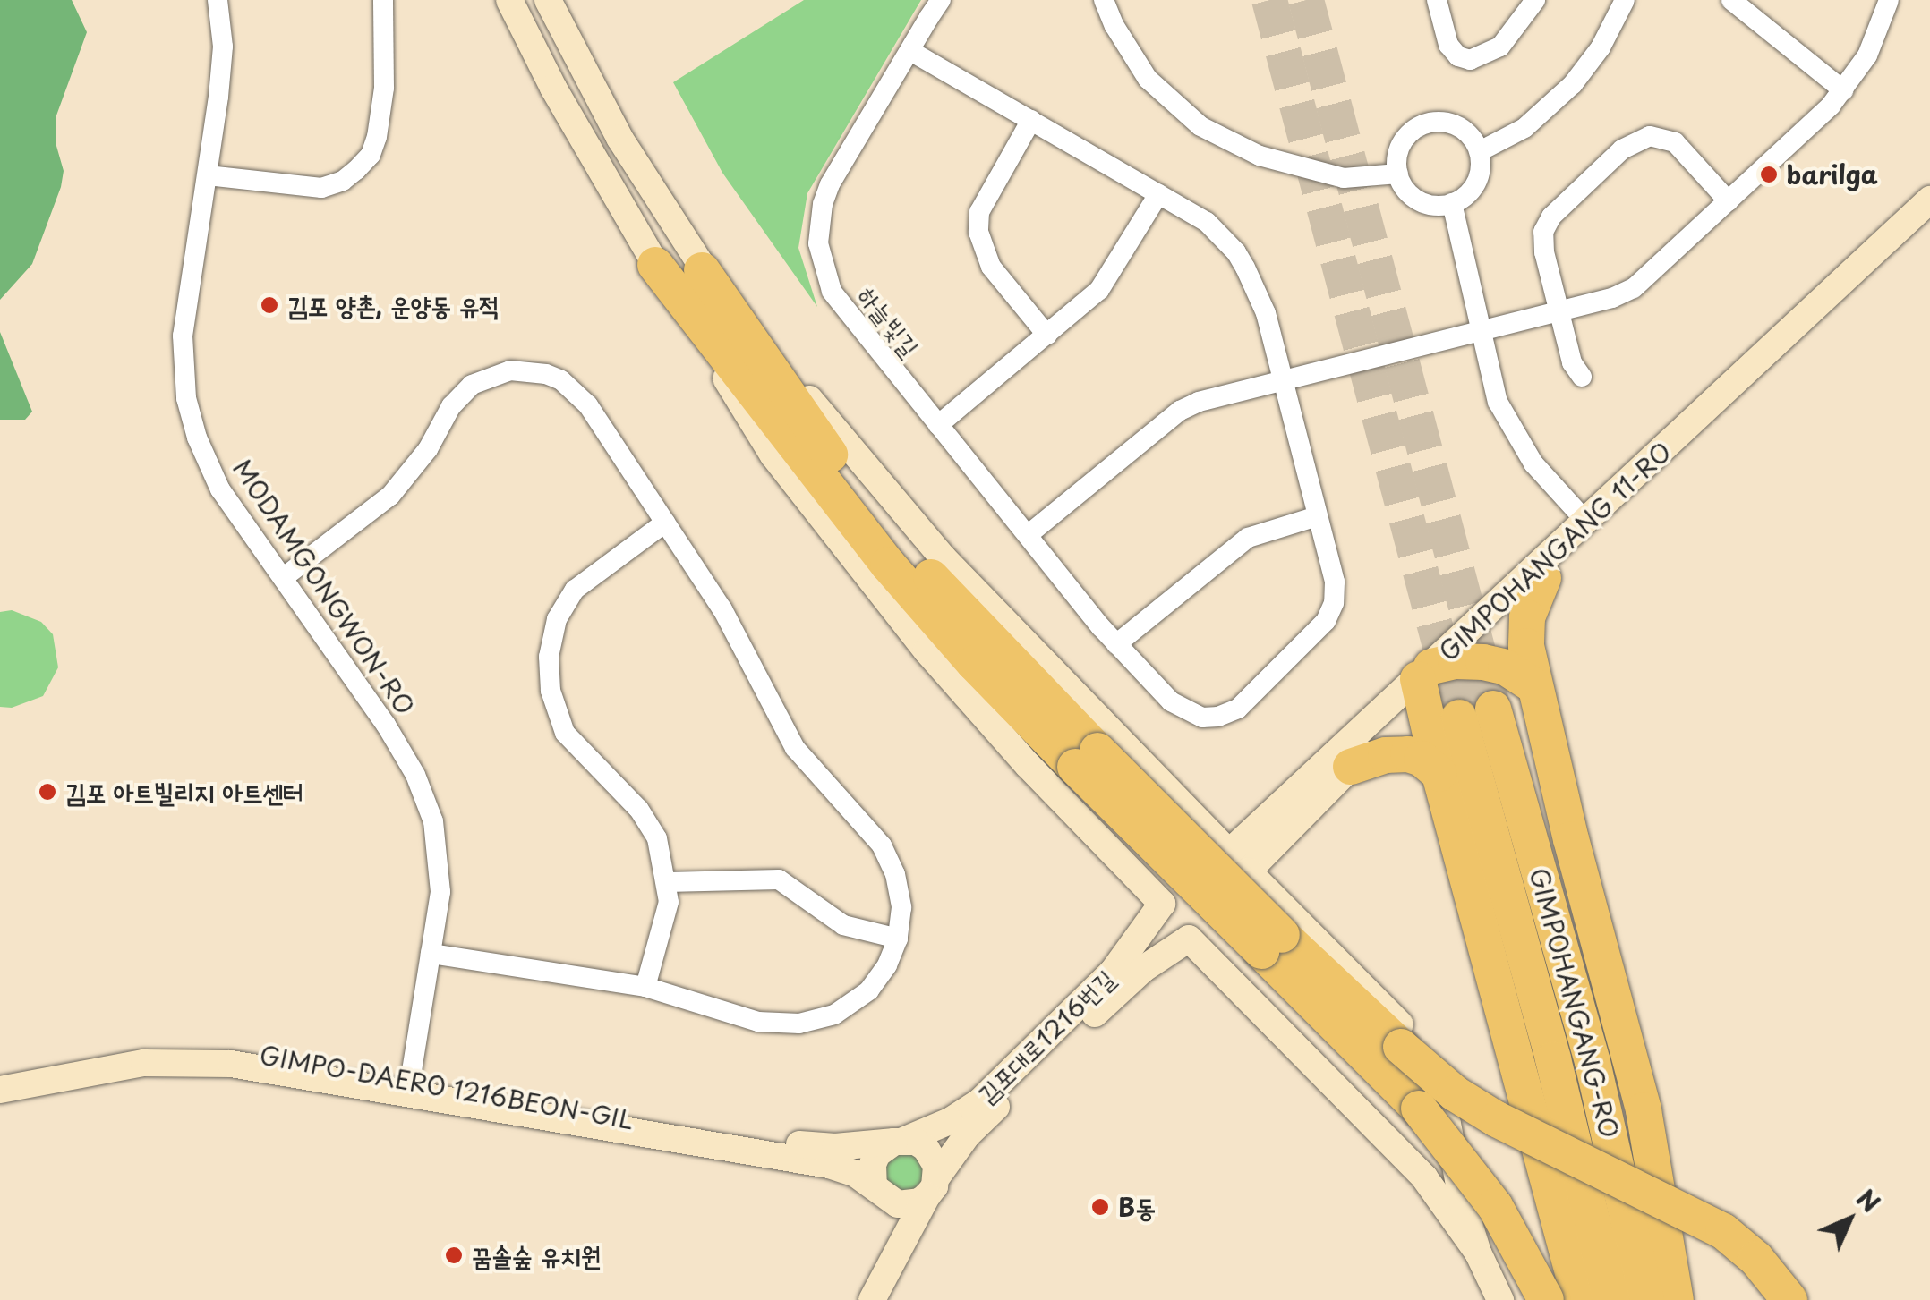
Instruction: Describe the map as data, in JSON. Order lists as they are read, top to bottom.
{
  "streets": {
    "highway": ["GIMPOHANGANG-RO"],
    "street": [
      "하늘빛길",
      "GIMPOHANGANG 11-RO",
      "MODAMGONGWON-RO",
      "김포대로1216번길",
      "GIMPO-DAERO 1216BEON-GIL"
    ]
  },
  "crossings": [
    ["GIMPOHANGANG 11-RO", "김포대로1216번길"],
    ["MODAMGONGWON-RO", "GIMPO-DAERO 1216BEON-GIL"],
    ["김포대로1216번길", "GIMPO-DAERO 1216BEON-GIL"]
  ],
  "places": [
    "barilga",
    "김포 양촌, 운양동 유적",
    "김포 아트빌리지 아트센터",
    "B동",
    "꿈솔숲 유치원"
  ],
  "north": "top right"
}
